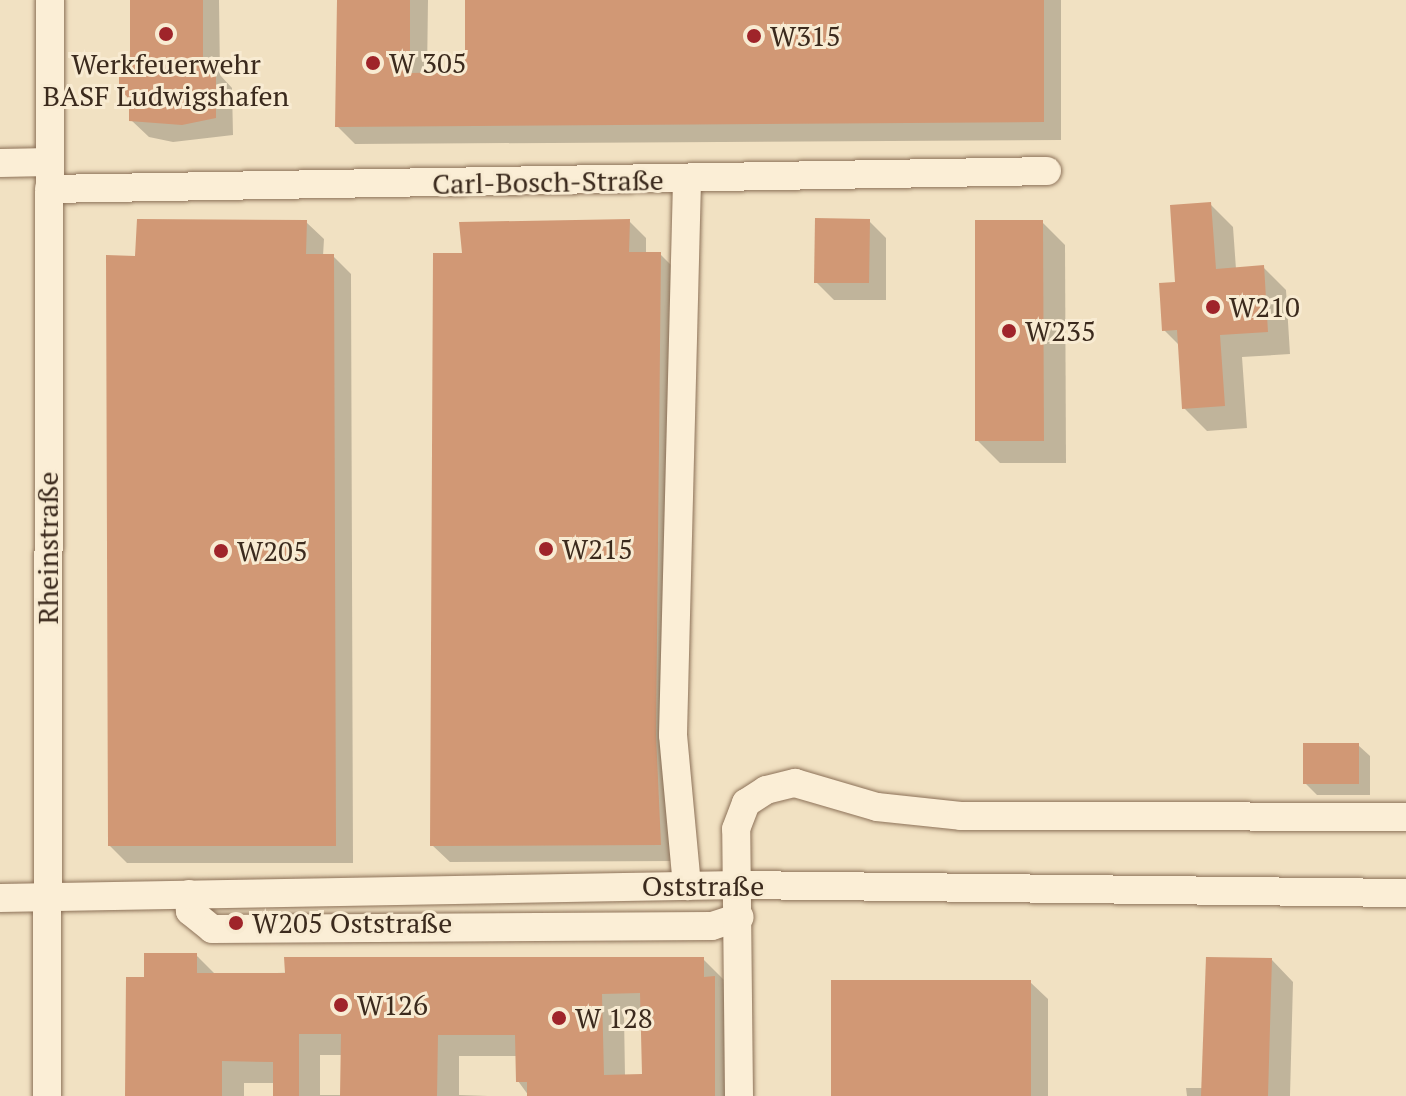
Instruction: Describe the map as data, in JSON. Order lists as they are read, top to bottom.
{
  "streets": {
    "street": ["Carl-Bosch-Straße", "Rheinstraße", "Oststraße"]
  },
  "crossings": [
    ["Carl-Bosch-Straße", "Rheinstraße"],
    ["Rheinstraße", "Oststraße"]
  ],
  "places": [
    "Werkfeuerwehr BASF Ludwigshafen",
    "W315",
    "W 305",
    "W210",
    "W235",
    "W215",
    "W205",
    "W205 Oststraße",
    "W126",
    "W 128"
  ]
}
